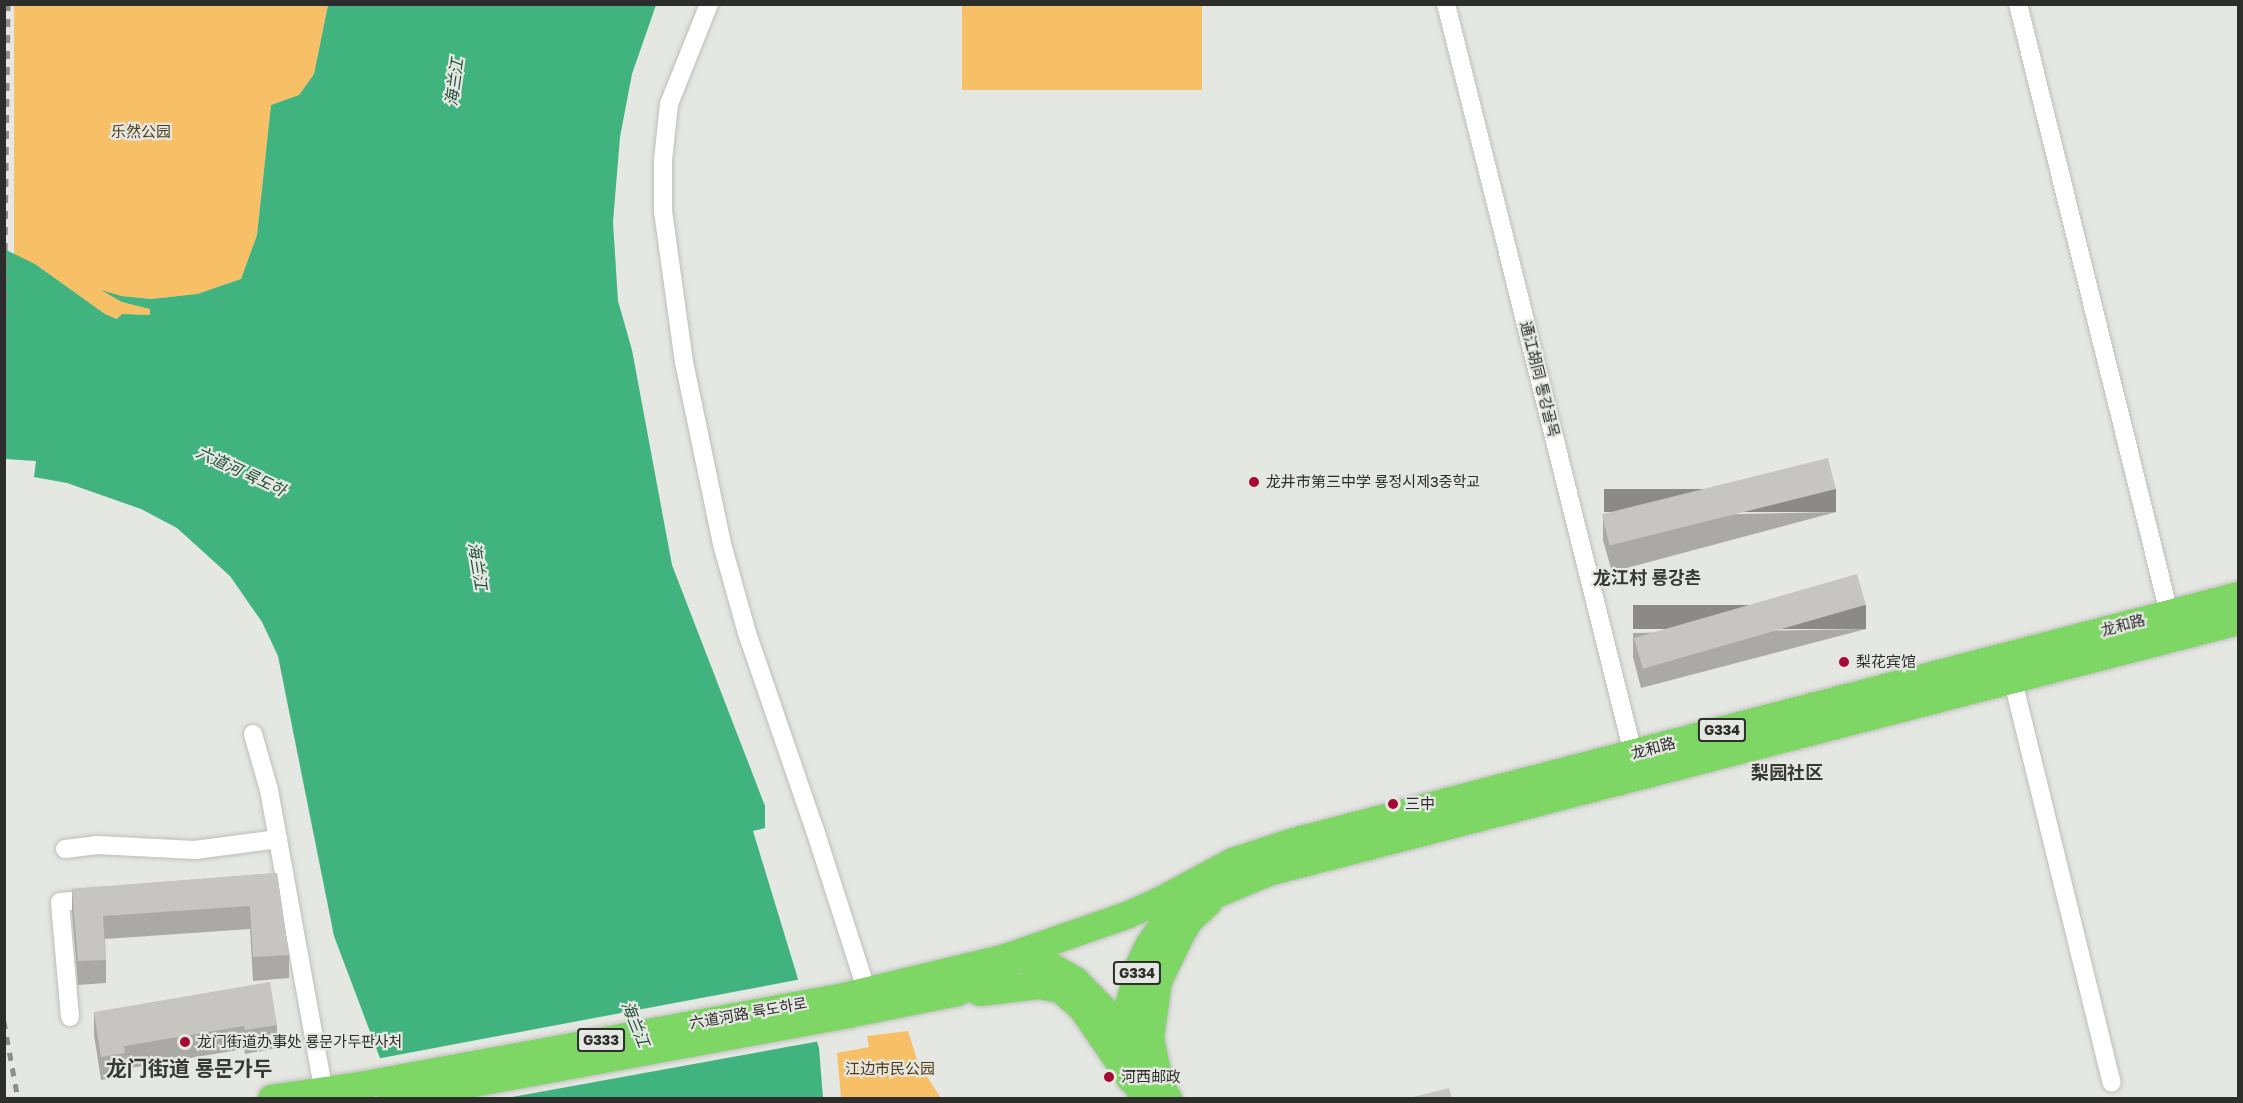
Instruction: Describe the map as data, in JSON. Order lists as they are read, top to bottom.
{
  "streets": {
    "highway": [
      "龙和路",
      "G334",
      "六道河路 륙도하로",
      "G333"
    ],
    "street": ["通江胡同 통강골목"]
  },
  "crossings": [
    ["通江胡同 통강골목", "龙和路"],
    ["龙和路", "G334"],
    ["龙和路", "六道河路 륙도하로"],
    ["G334", "六道河路 륙도하로"]
  ],
  "districts": ["龙江村 룡강촌", "梨园社区", "龙门街道 룡문가두"],
  "water": ["海兰江", "六道河 륙도하"],
  "parks": ["乐然公园", "江边市民公园"],
  "places": [
    "龙井市第三中学 룡정시제3중학교",
    "梨花宾馆",
    "三中",
    "龙门街道办事处 룡문가두판사처",
    "河西邮政"
  ]
}
